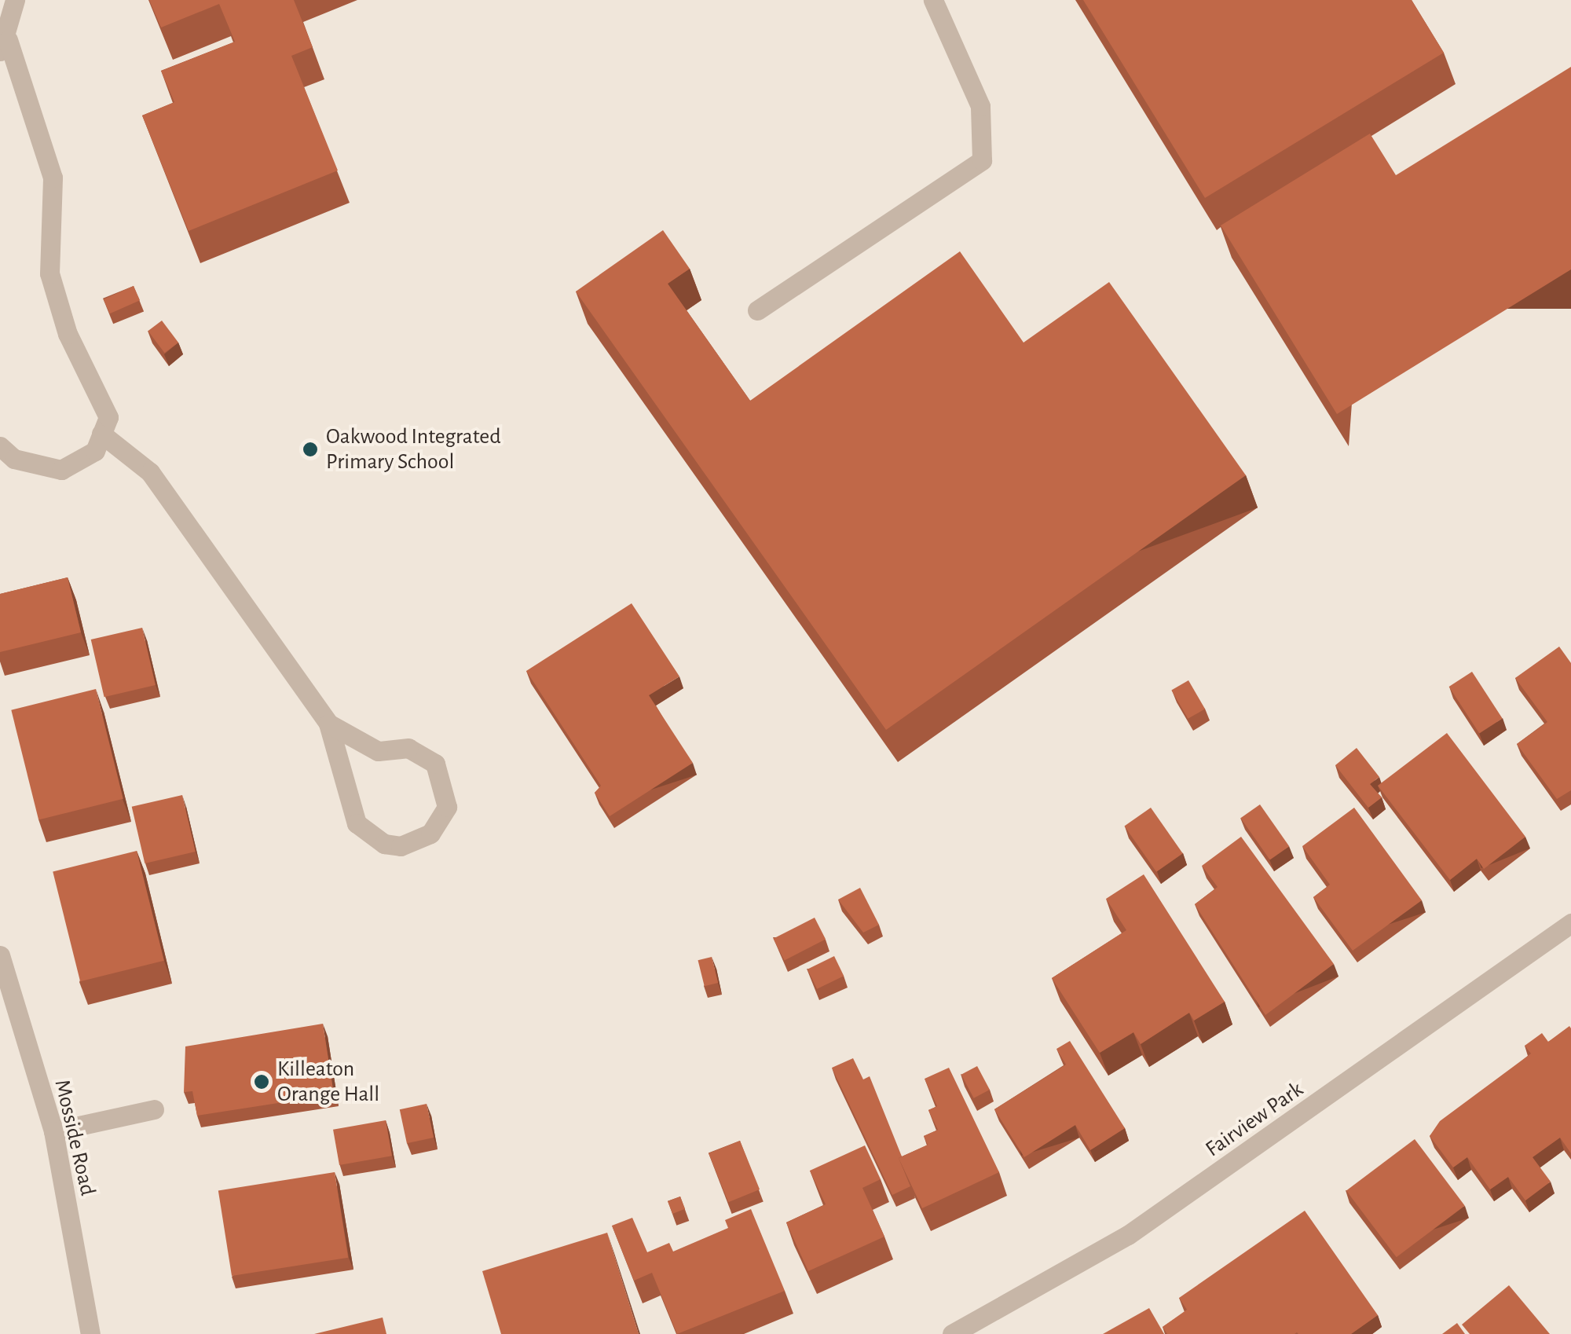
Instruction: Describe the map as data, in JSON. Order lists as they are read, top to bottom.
{
  "streets": {
    "street": ["Fairview Park", "Mosside Road"]
  },
  "places": ["Oakwood Integrated Primary School", "Killeaton Orange Hall"]
}
